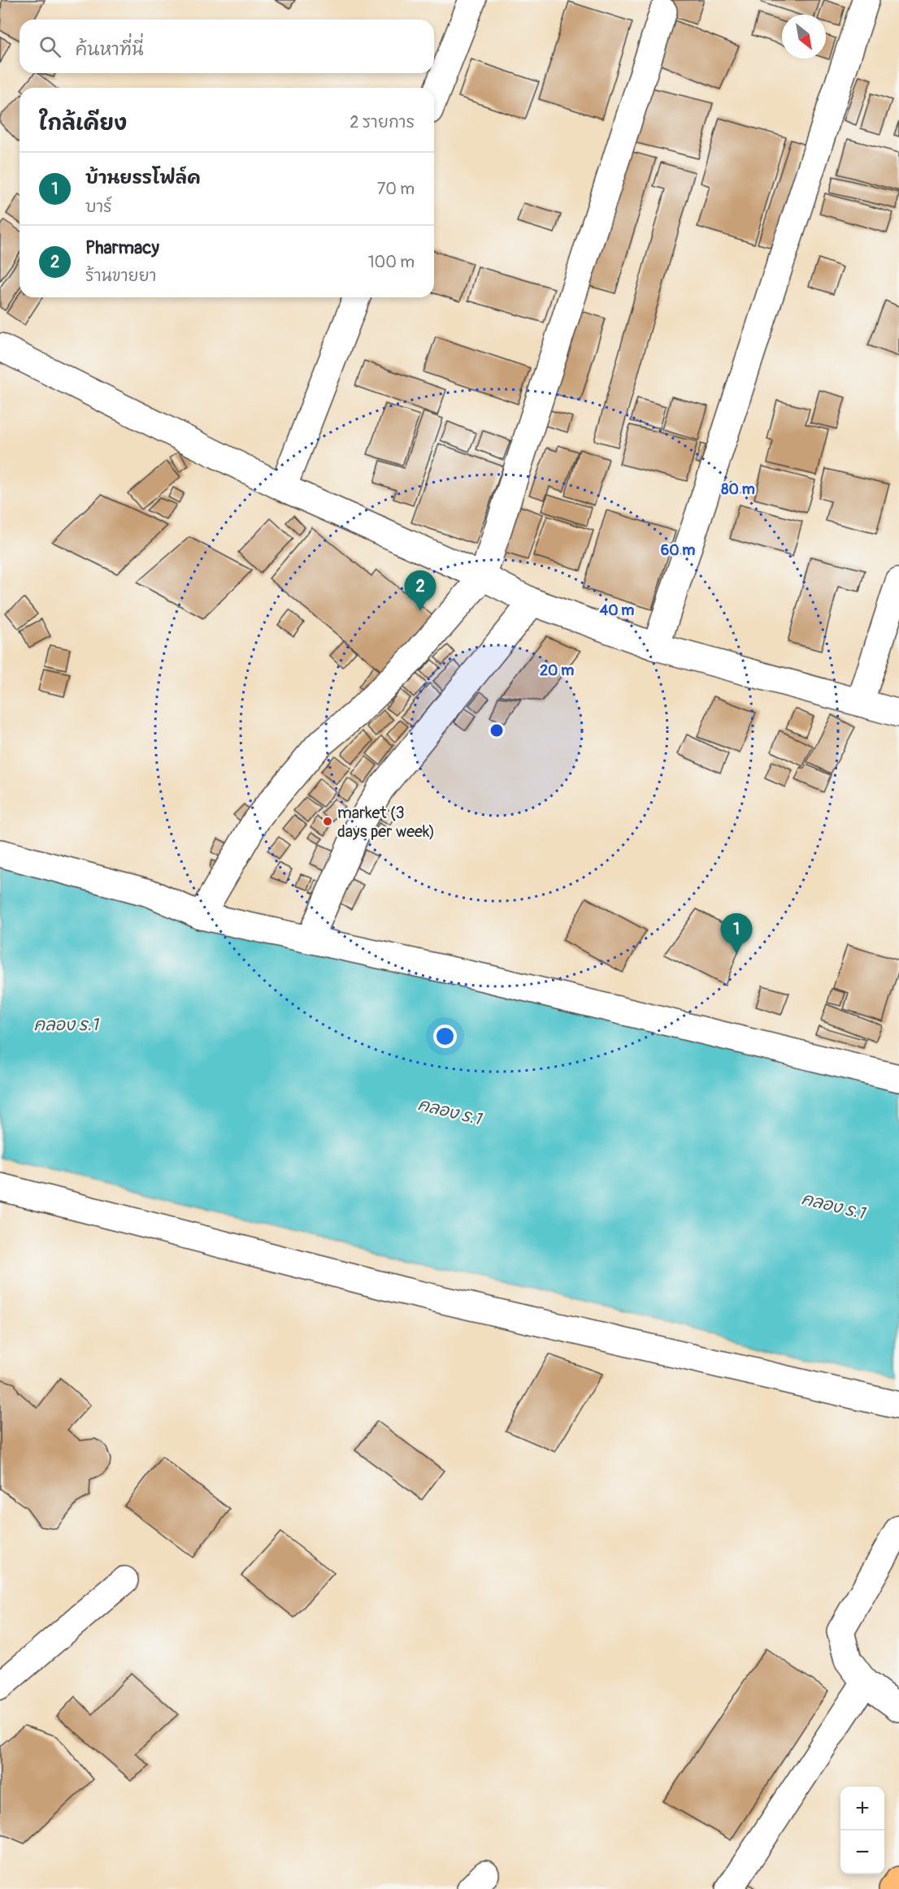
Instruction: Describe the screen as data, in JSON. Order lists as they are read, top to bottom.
{
  "water": ["คลอง ร.1"],
  "places": ["market (3 days per week)"],
  "north": "bottom right",
  "page": {
    "search": "ค้นหาที่นี่",
    "heading": ["ใกล้เคียง", "2 รายการ"],
    "list": [
      {
        "mark": "1",
        "name": "บ้านยรรโฟล์ค",
        "note": "บาร์",
        "value": "70 m"
      },
      {
        "mark": "2",
        "name": "Pharmacy",
        "note": "ร้านขายยา",
        "value": "100 m"
      }
    ],
    "pins": ["2", "1"],
    "map_buttons": ["+", "−"]
  },
  "rings": [
    "80 m",
    "60 m",
    "40 m",
    "20 m"
  ]
}
